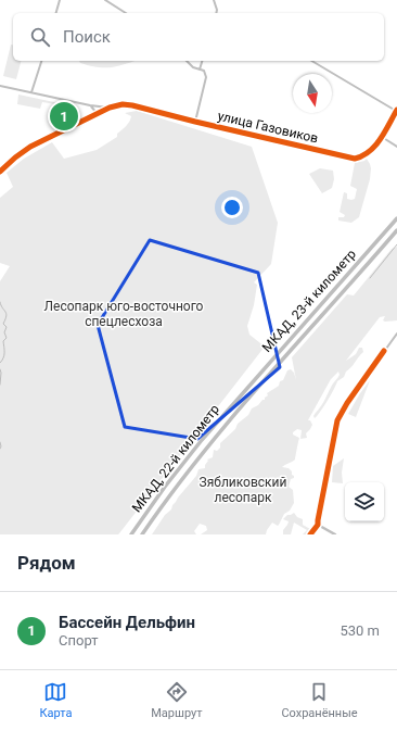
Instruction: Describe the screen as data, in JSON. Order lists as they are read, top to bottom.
{
  "streets": {
    "highway": ["МКАД, 23-й километр", "МКАД, 22-й километр"],
    "street": ["улица Газовиков"]
  },
  "crossings": [
    ["МКАД, 23-й километр", "МКАД, 22-й километр"]
  ],
  "parks": ["Лесопарк юго-восточного спецлесхоза", "Зябликовский лесопарк"],
  "north": "bottom",
  "page": {
    "search": "Поиск",
    "pins": "1",
    "heading": "Рядом",
    "list": [
      {
        "mark": "1",
        "name": "Бассейн Дельфин",
        "note": "Спорт",
        "value": "530 m"
      }
    ],
    "nav": ["Карта", "Маршрут", "Сохранённые"]
  }
}
